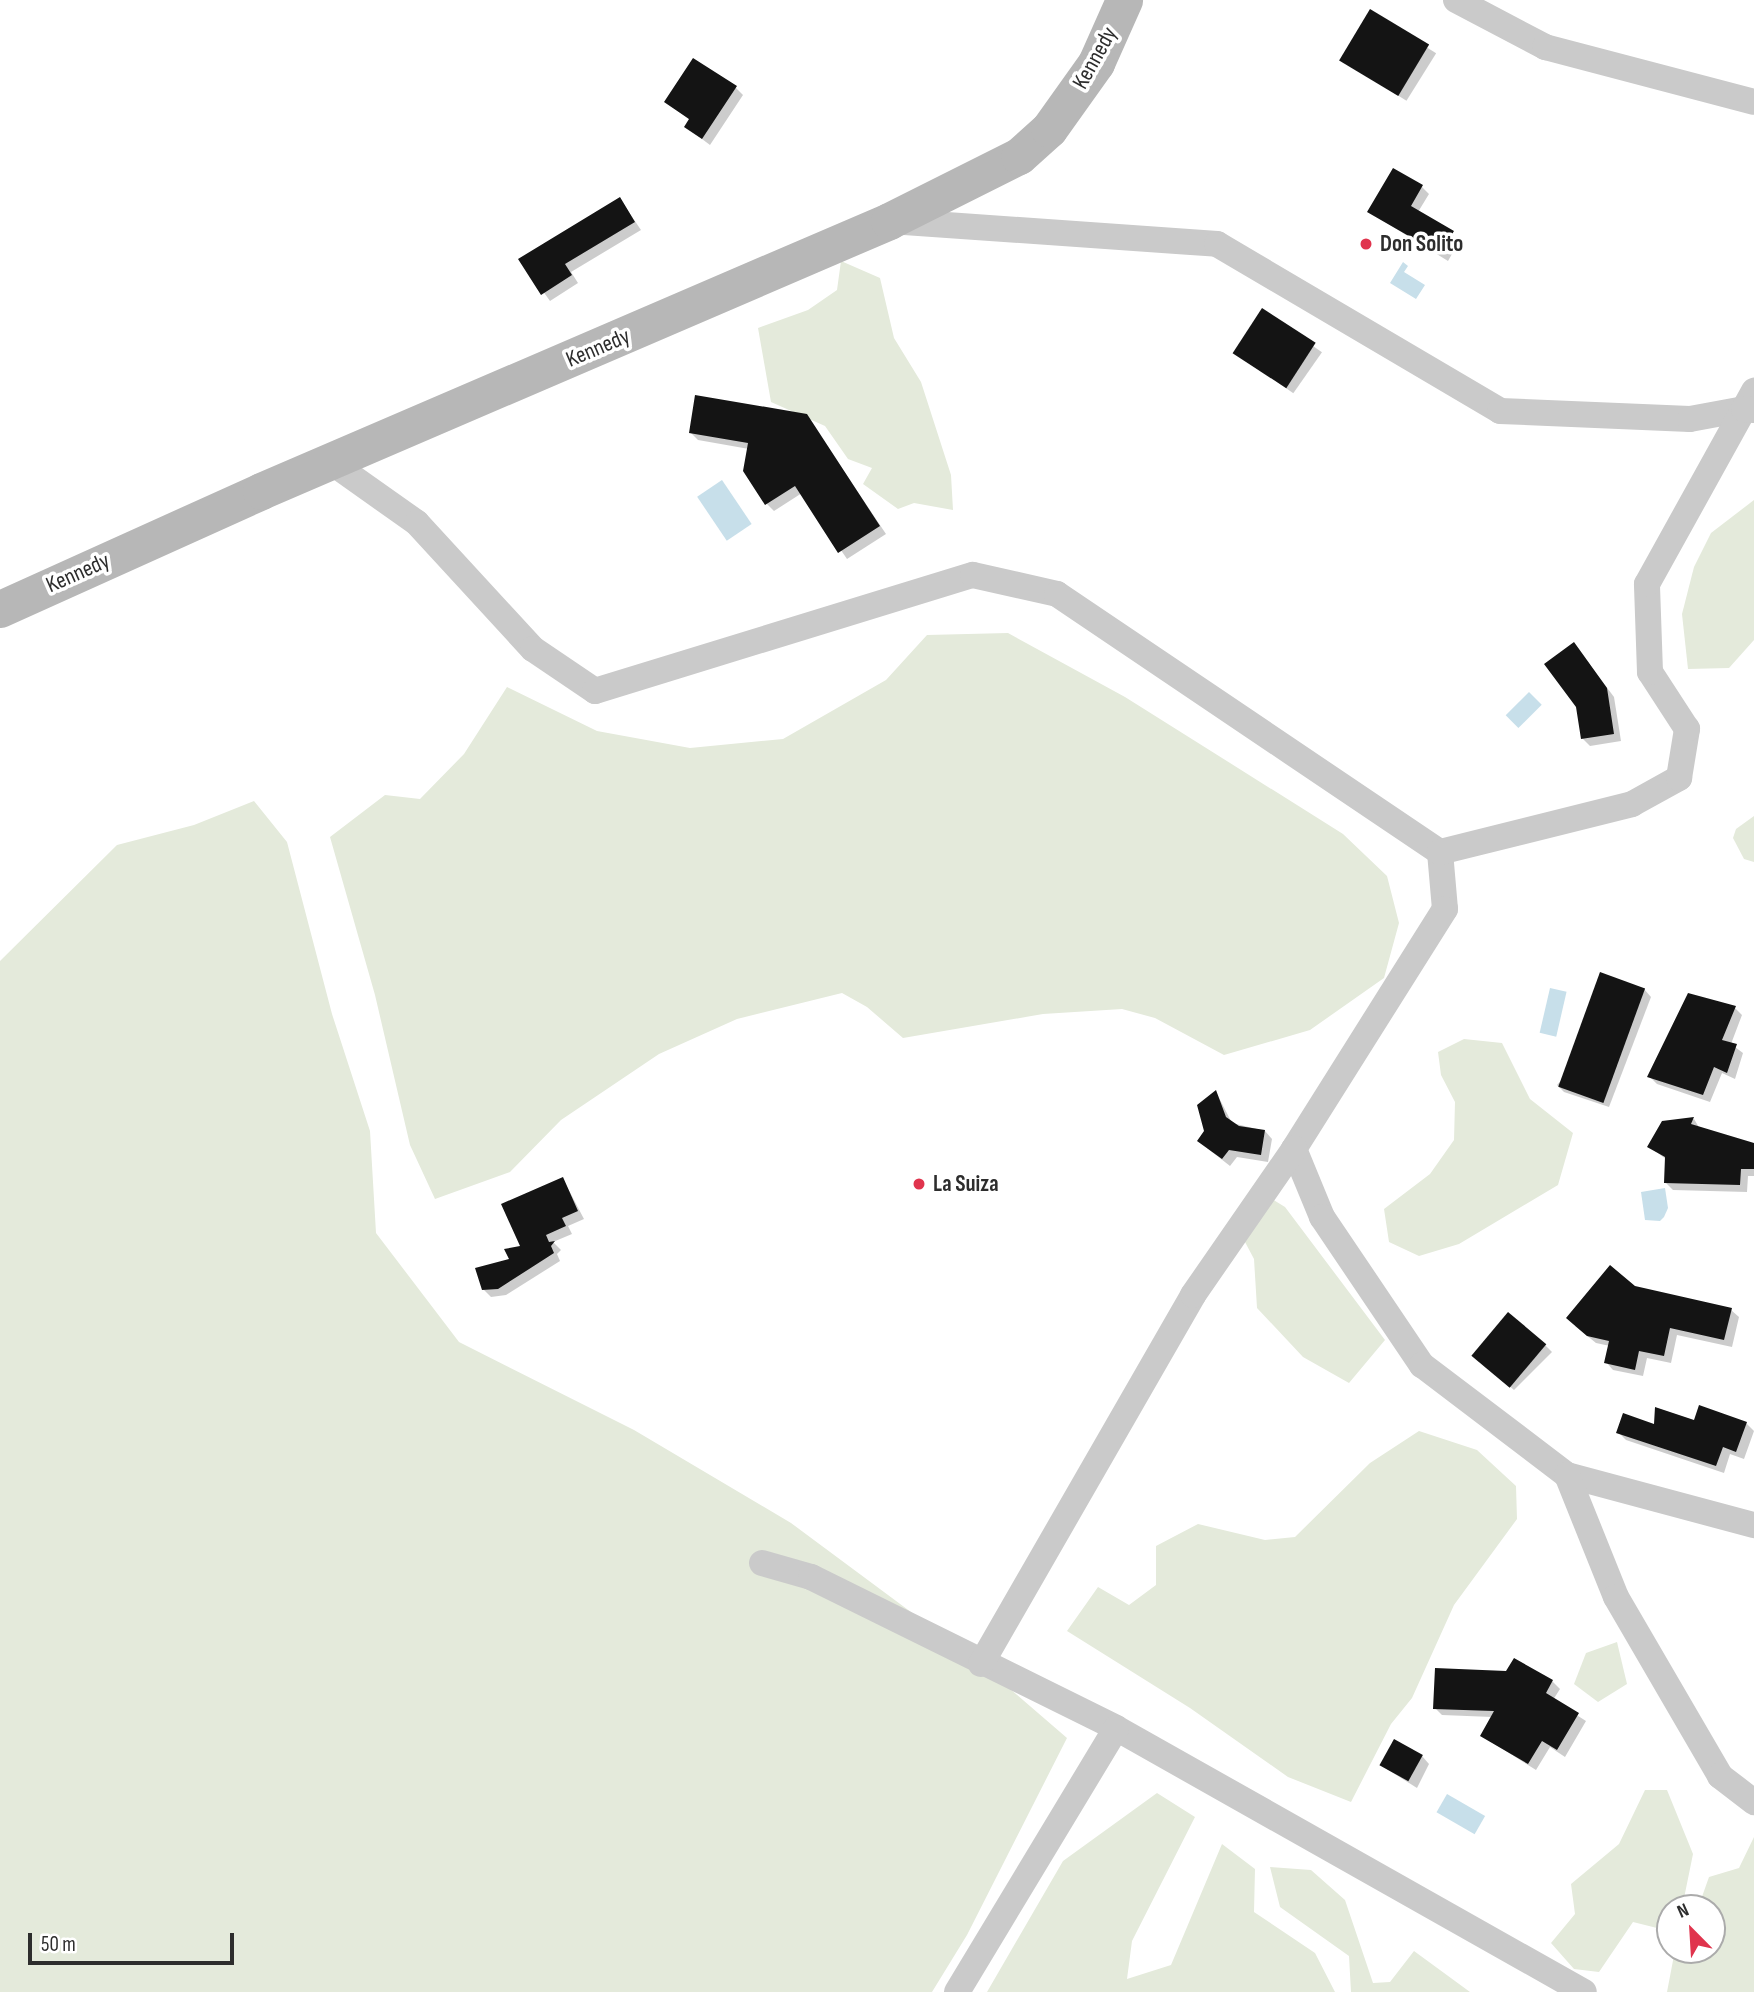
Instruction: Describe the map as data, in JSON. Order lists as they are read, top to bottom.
{
  "streets": {
    "main road": ["Kennedy"]
  },
  "places": ["Don Solito", "La Suiza"],
  "scale_bar": "50 m",
  "north": "top left"
}
